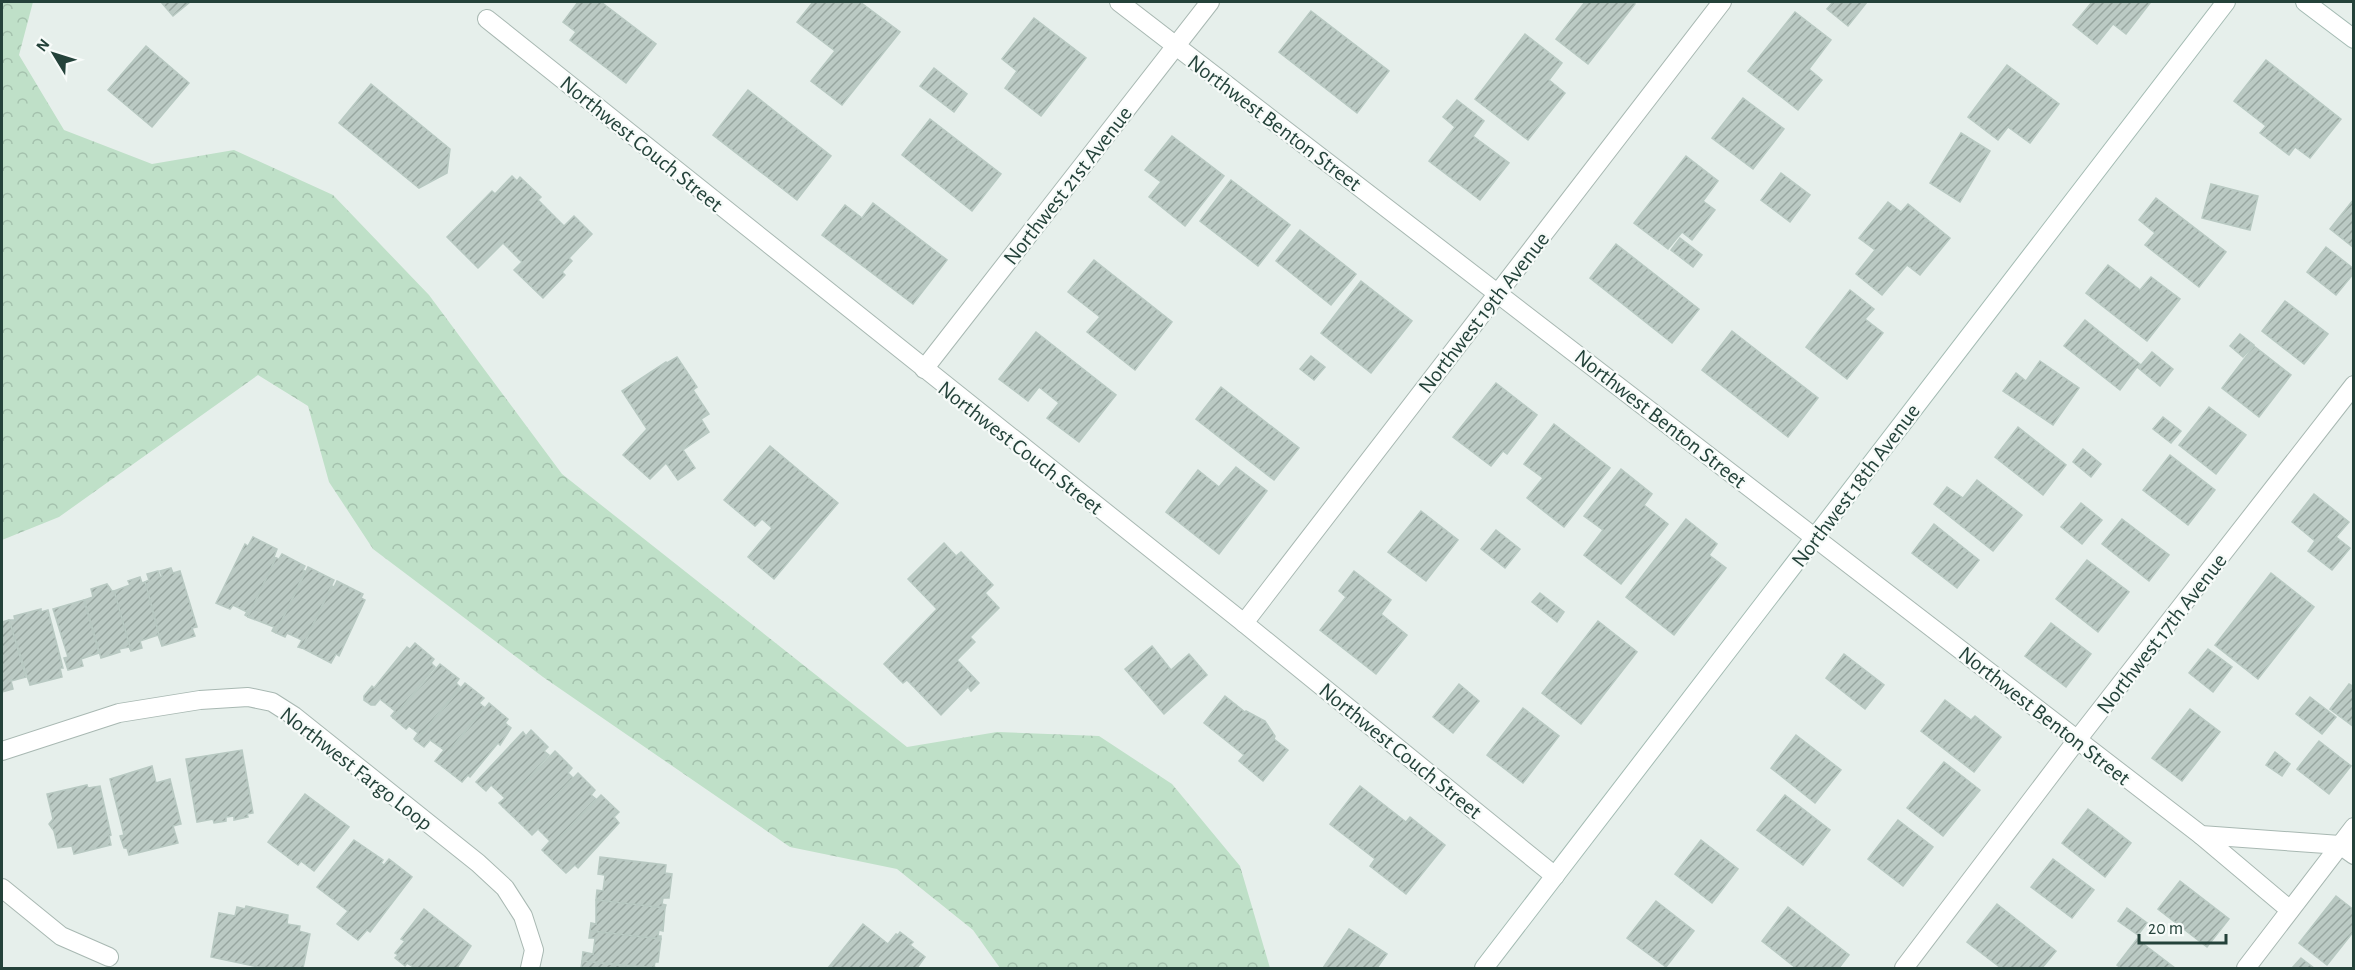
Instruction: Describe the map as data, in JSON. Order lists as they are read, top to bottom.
{
  "streets": {
    "street": [
      "Northwest Benton Street",
      "Northwest Couch Street",
      "Northwest 21st Avenue",
      "Northwest 19th Avenue",
      "Northwest 18th Avenue",
      "Northwest 17th Avenue",
      "Northwest Fargo Loop"
    ]
  },
  "crossings": [
    ["Northwest Benton Street", "Northwest 21st Avenue"],
    ["Northwest Benton Street", "Northwest 19th Avenue"],
    ["Northwest Benton Street", "Northwest 18th Avenue"],
    ["Northwest Benton Street", "Northwest 17th Avenue"],
    ["Northwest Couch Street", "Northwest 21st Avenue"],
    ["Northwest Couch Street", "Northwest 19th Avenue"],
    ["Northwest Couch Street", "Northwest 18th Avenue"]
  ],
  "scale_bar": "20 m",
  "north": "top left"
}
